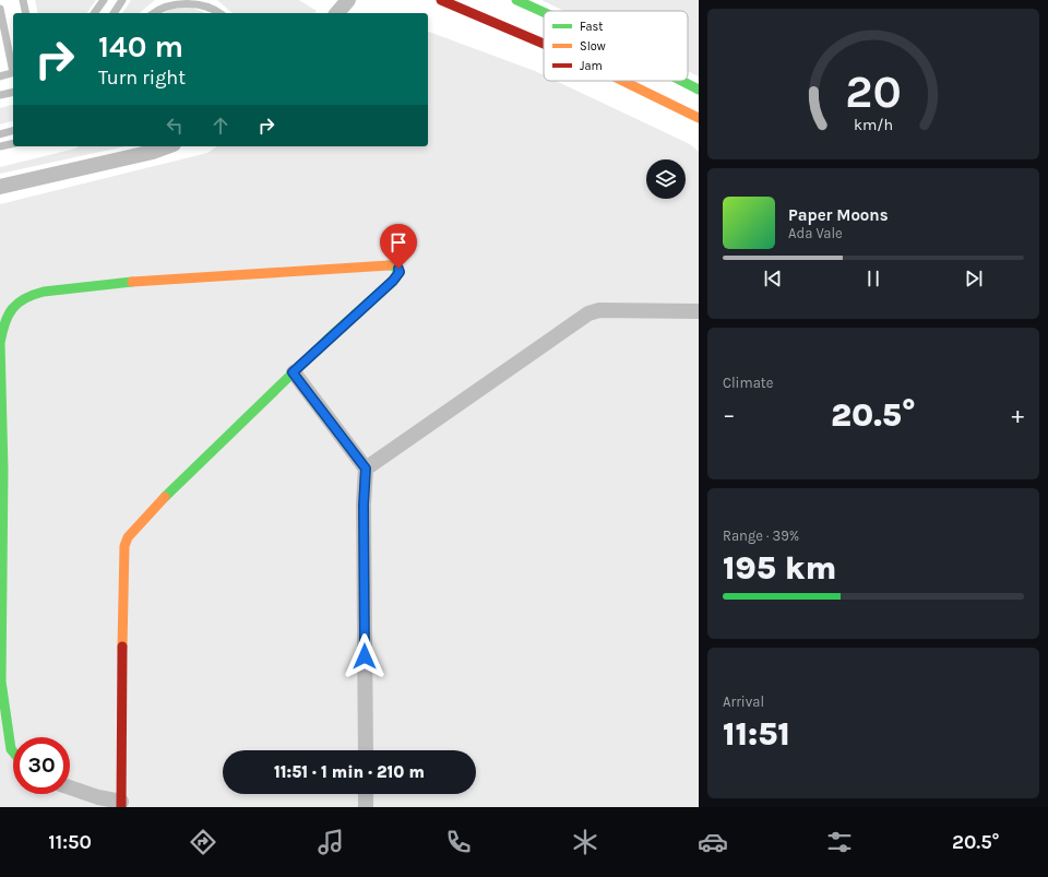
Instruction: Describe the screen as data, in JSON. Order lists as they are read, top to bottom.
{
  "legend": ["Fast", "Slow", "Jam"],
  "page": {
    "turn": ["140 m", "Turn right"],
    "song": ["Paper Moons", "Ada Vale"],
    "tile": [
      "Climate",
      ["Range · 39%", "195 km"],
      ["Arrival", "11:51"]
    ],
    "heat": ["−", "20.5°", "+"],
    "limit": "30",
    "trip": "11:51 · 1 min · 210 m",
    "tabs": ["11:50", "20.5°"],
    "gauge": ["20", "km/h"]
  }
}
